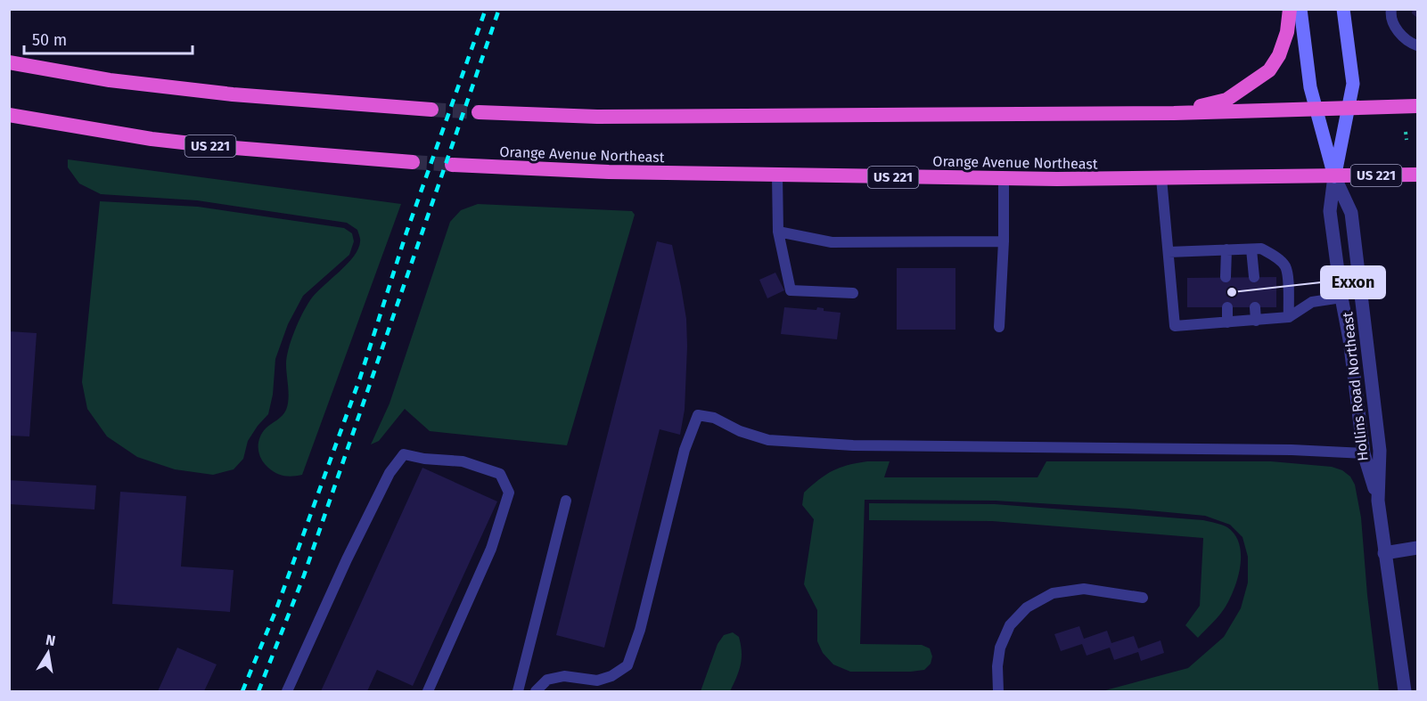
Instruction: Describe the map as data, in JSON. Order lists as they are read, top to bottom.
{
  "streets": {
    "highway": ["US 221", "Orange Avenue Northeast"],
    "main road": ["Hollins Road Northeast"]
  },
  "crossings": [
    ["Orange Avenue Northeast", "Hollins Road Northeast"]
  ],
  "places": ["Exxon"],
  "scale_bar": "50 m",
  "north": "top"
}
